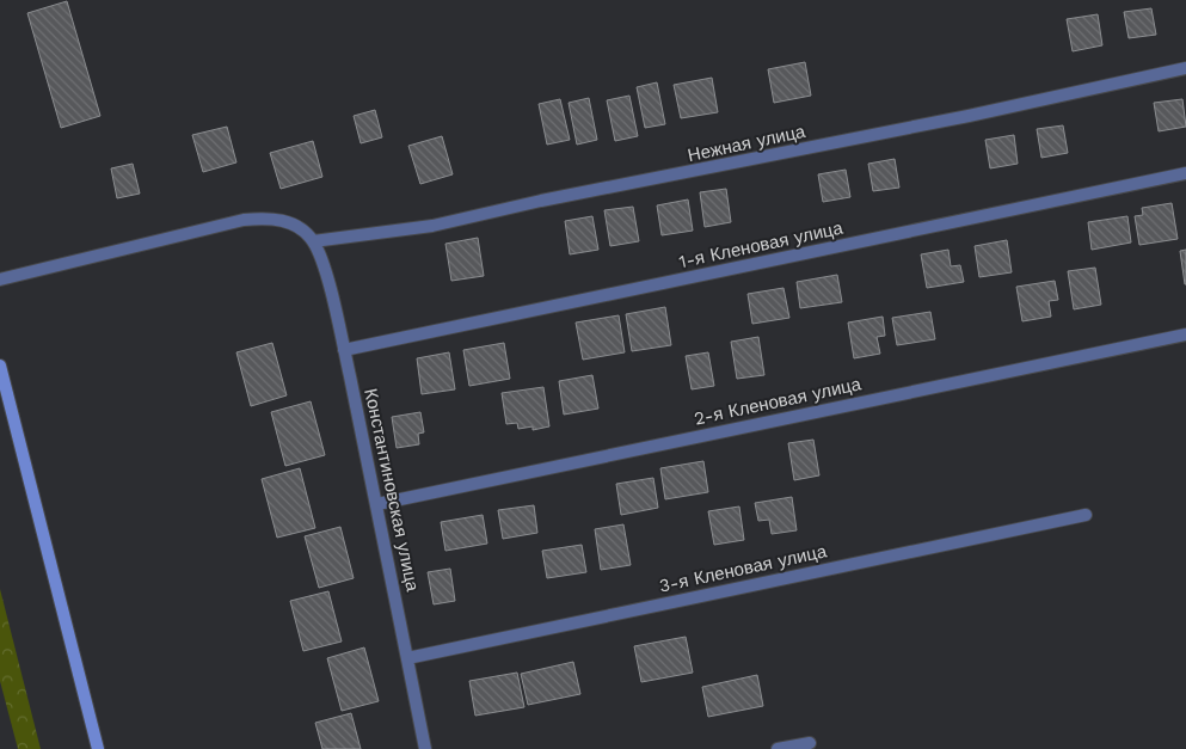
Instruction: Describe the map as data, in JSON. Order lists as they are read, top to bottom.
{
  "streets": {
    "street": [
      "Нежная улица",
      "1-я Кленовая улица",
      "2-я Кленовая улица",
      "Константиновская улица",
      "3-я Кленовая улица"
    ]
  },
  "crossings": [
    ["Нежная улица", "Константиновская улица"],
    ["1-я Кленовая улица", "Константиновская улица"],
    ["2-я Кленовая улица", "Константиновская улица"],
    ["Константиновская улица", "3-я Кленовая улица"]
  ]
}
